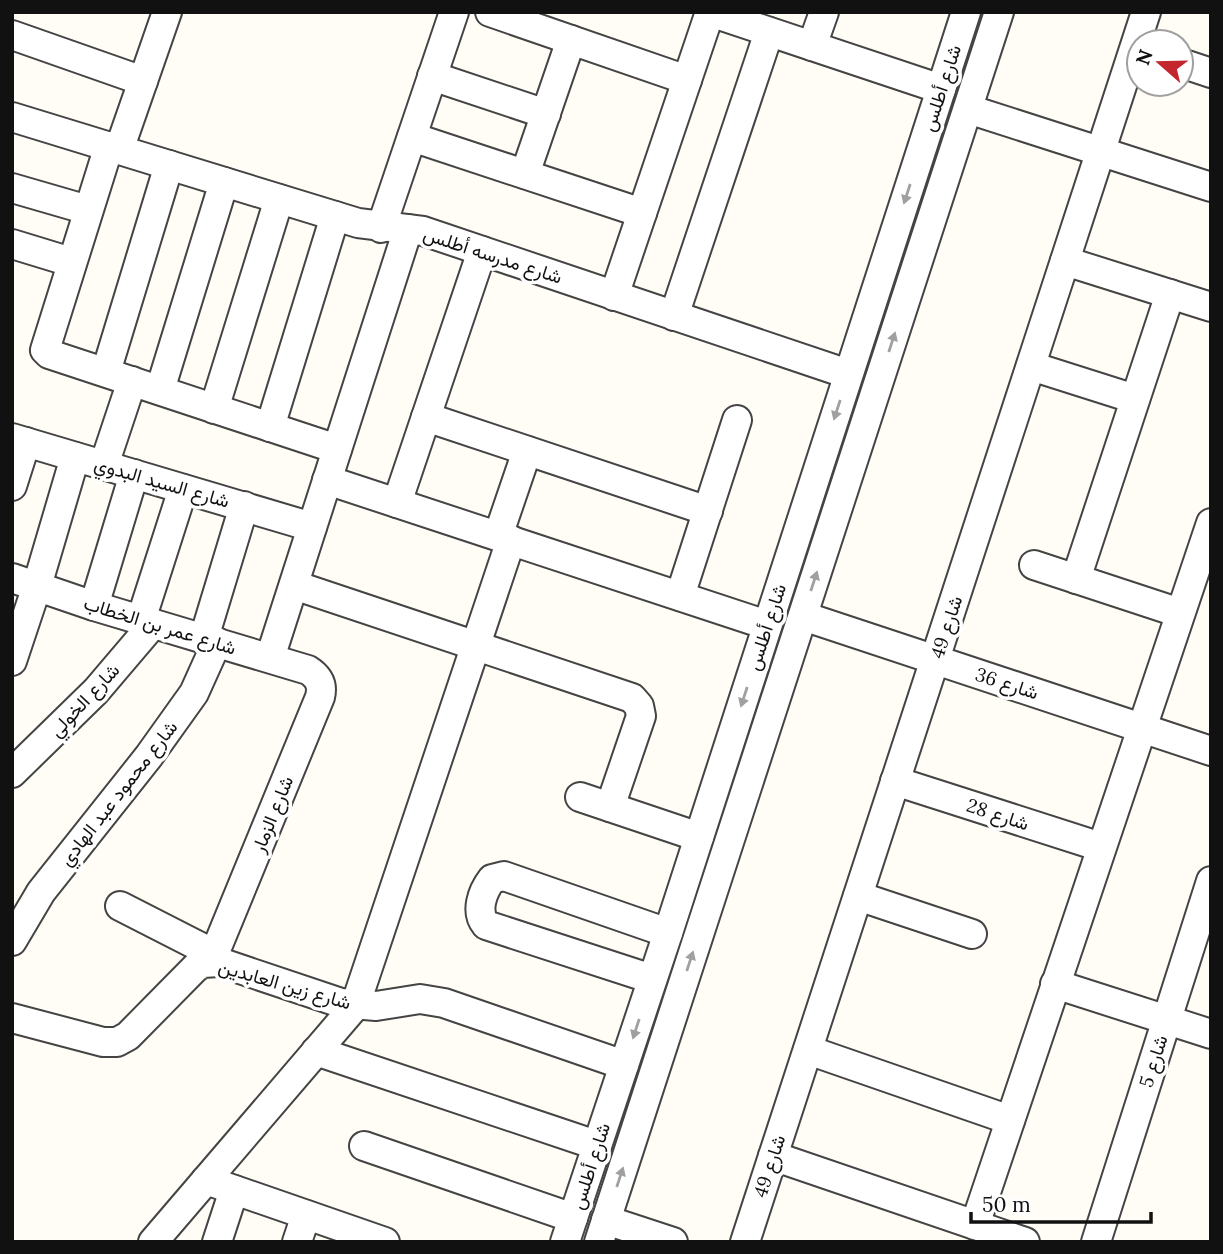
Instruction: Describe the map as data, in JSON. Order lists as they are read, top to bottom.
{
  "streets": {
    "street": [
      "شارع أطلس",
      "شارع مدرسه أطلس",
      "شارع السيد البدوي",
      "شارع عمر بن الخطاب",
      "شارع 49",
      "شارع 36",
      "شارع الخولي",
      "شارع محمود عبد الهادي",
      "شارع الزمار",
      "شارع 28",
      "شارع زين العابدين",
      "شارع 5"
    ]
  },
  "crossings": [
    ["شارع أطلس", "شارع مدرسه أطلس"],
    ["شارع أطلس", "شارع 36"],
    ["شارع أطلس", "شارع زين العابدين"],
    ["شارع السيد البدوي", "شارع محمود عبد الهادي"],
    ["شارع عمر بن الخطاب", "شارع الخولي"],
    ["شارع عمر بن الخطاب", "شارع محمود عبد الهادي"],
    ["شارع عمر بن الخطاب", "شارع الزمار"],
    ["شارع 49", "شارع 36"],
    ["شارع 49", "شارع 28"],
    ["شارع الزمار", "شارع زين العابدين"]
  ],
  "scale_bar": "50 m",
  "north": "left"
}
